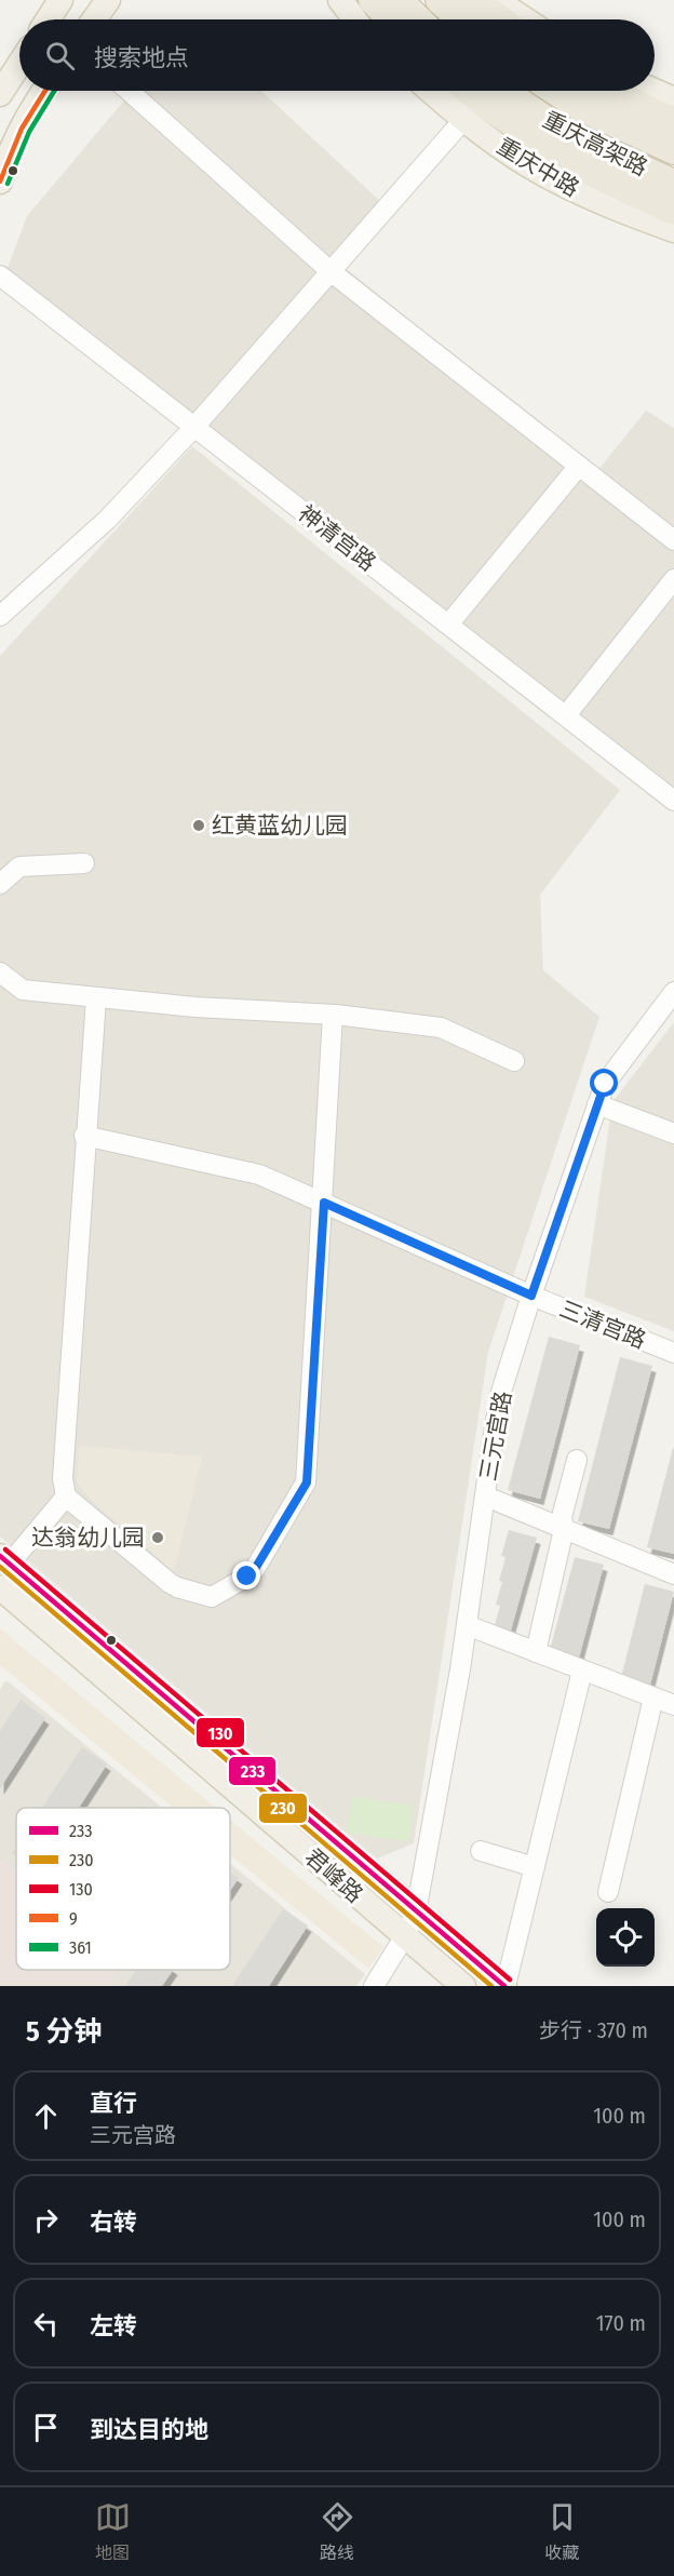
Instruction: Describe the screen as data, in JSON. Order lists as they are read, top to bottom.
{
  "streets": {
    "highway": ["重庆高架路"],
    "main road": ["重庆中路", "君峰路"],
    "street": ["神清宫路", "三清宫路", "三元宫路"]
  },
  "crossings": [
    ["三清宫路", "三元宫路"],
    ["三元宫路", "君峰路"]
  ],
  "places": ["红黄蓝幼儿园", "达翁幼儿园"],
  "lines": [
    "transit line 9",
    "transit line 361",
    "transit line 130",
    "transit line 233",
    "transit line 230"
  ],
  "legend": [
    "233",
    "230",
    "130",
    "9",
    "361"
  ],
  "page": {
    "search": "搜索地点",
    "heading": ["5 分钟", "步行 · 370 m"],
    "list": [
      ["直行", "三元宫路", "100 m"],
      ["右转", "100 m"],
      ["左转", "170 m"],
      "到达目的地"
    ],
    "nav": ["地图", "路线", "收藏"]
  }
}
